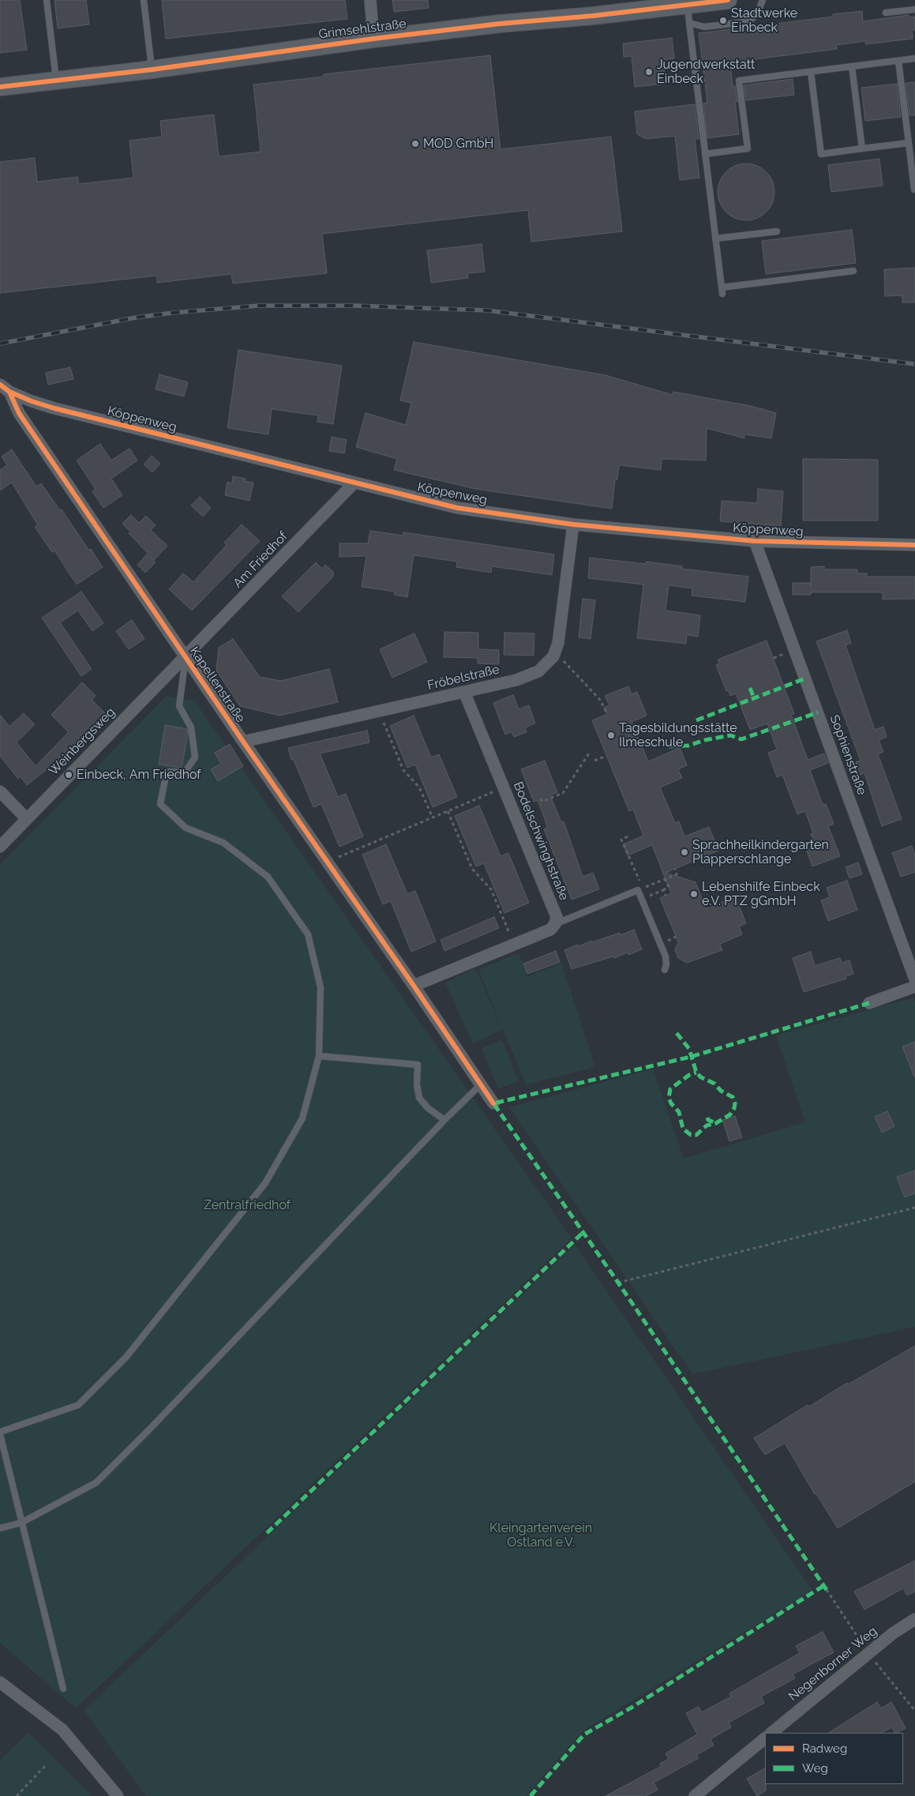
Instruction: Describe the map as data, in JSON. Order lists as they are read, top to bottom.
{
  "streets": {
    "main road": ["Grimsehlstraße"],
    "street": [
      "Köppenweg",
      "Am Friedhof",
      "Fröbelstraße",
      "Kapellenstraße",
      "Weinbergsweg",
      "Sophienstraße",
      "Bodelschwinghstraße",
      "Negenborner Weg"
    ]
  },
  "crossings": [
    ["Köppenweg", "Am Friedhof"],
    ["Köppenweg", "Fröbelstraße"],
    ["Köppenweg", "Kapellenstraße"],
    ["Köppenweg", "Sophienstraße"],
    ["Am Friedhof", "Kapellenstraße"],
    ["Am Friedhof", "Weinbergsweg"],
    ["Fröbelstraße", "Kapellenstraße"],
    ["Fröbelstraße", "Bodelschwinghstraße"],
    ["Kapellenstraße", "Weinbergsweg"]
  ],
  "parks": ["Zentralfriedhof", "Kleingartenverein Ostland e.V."],
  "places": [
    "Stadtwerke Einbeck",
    "Jugendwerkstatt Einbeck",
    "MOD GmbH",
    "Tagesbildungsstätte Ilmeschule",
    "Einbeck, Am Friedhof",
    "Sprachheilkindergarten Plapperschlange",
    "Lebenshilfe Einbeck e.V. PTZ gGmbH"
  ],
  "legend": ["Radweg", "Weg"]
}
